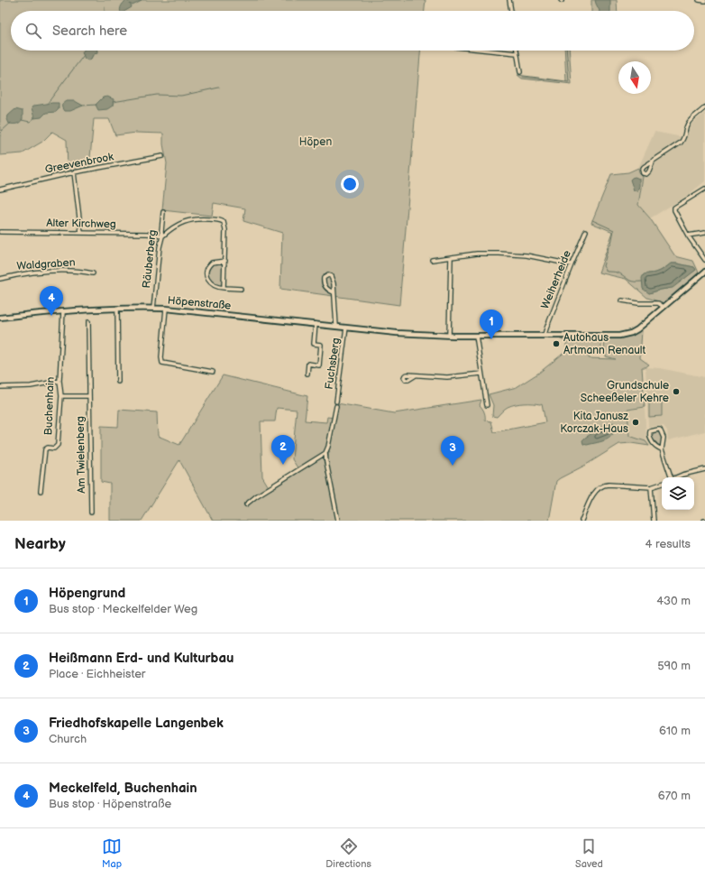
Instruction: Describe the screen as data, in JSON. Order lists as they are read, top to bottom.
{
  "streets": {
    "main road": ["Höpenstraße"],
    "street": [
      "Greevenbrook",
      "Alter Kirchweg",
      "Räuberberg",
      "Waldgraben",
      "Weiherheide",
      "Fuchsberg",
      "Buchenhain",
      "Am Twielenberg"
    ]
  },
  "crossings": [
    ["Alter Kirchweg", "Räuberberg"],
    ["Räuberberg", "Höpenstraße"],
    ["Weiherheide", "Höpenstraße"],
    ["Höpenstraße", "Fuchsberg"],
    ["Höpenstraße", "Buchenhain"]
  ],
  "parks": ["Höpen"],
  "places": ["Autohaus Artmann Renault", "Grundschule Scheeßeler Kehre", "Kita Janusz Korczak-Haus"],
  "north": "bottom",
  "page": {
    "search": "Search here",
    "pins": [
      "4",
      "1",
      "2",
      "3"
    ],
    "heading": ["Nearby", "4 results"],
    "list": [
      {
        "mark": "1",
        "name": "Höpengrund",
        "note": "Bus stop · Meckelfelder Weg",
        "value": "430 m"
      },
      {
        "mark": "2",
        "name": "Heißmann Erd- und Kulturbau",
        "note": "Place · Eichheister",
        "value": "590 m"
      },
      {
        "mark": "3",
        "name": "Friedhofskapelle Langenbek",
        "note": "Church",
        "value": "610 m"
      },
      {
        "mark": "4",
        "name": "Meckelfeld, Buchenhain",
        "note": "Bus stop · Höpenstraße",
        "value": "670 m"
      }
    ],
    "nav": ["Map", "Directions", "Saved"]
  }
}
